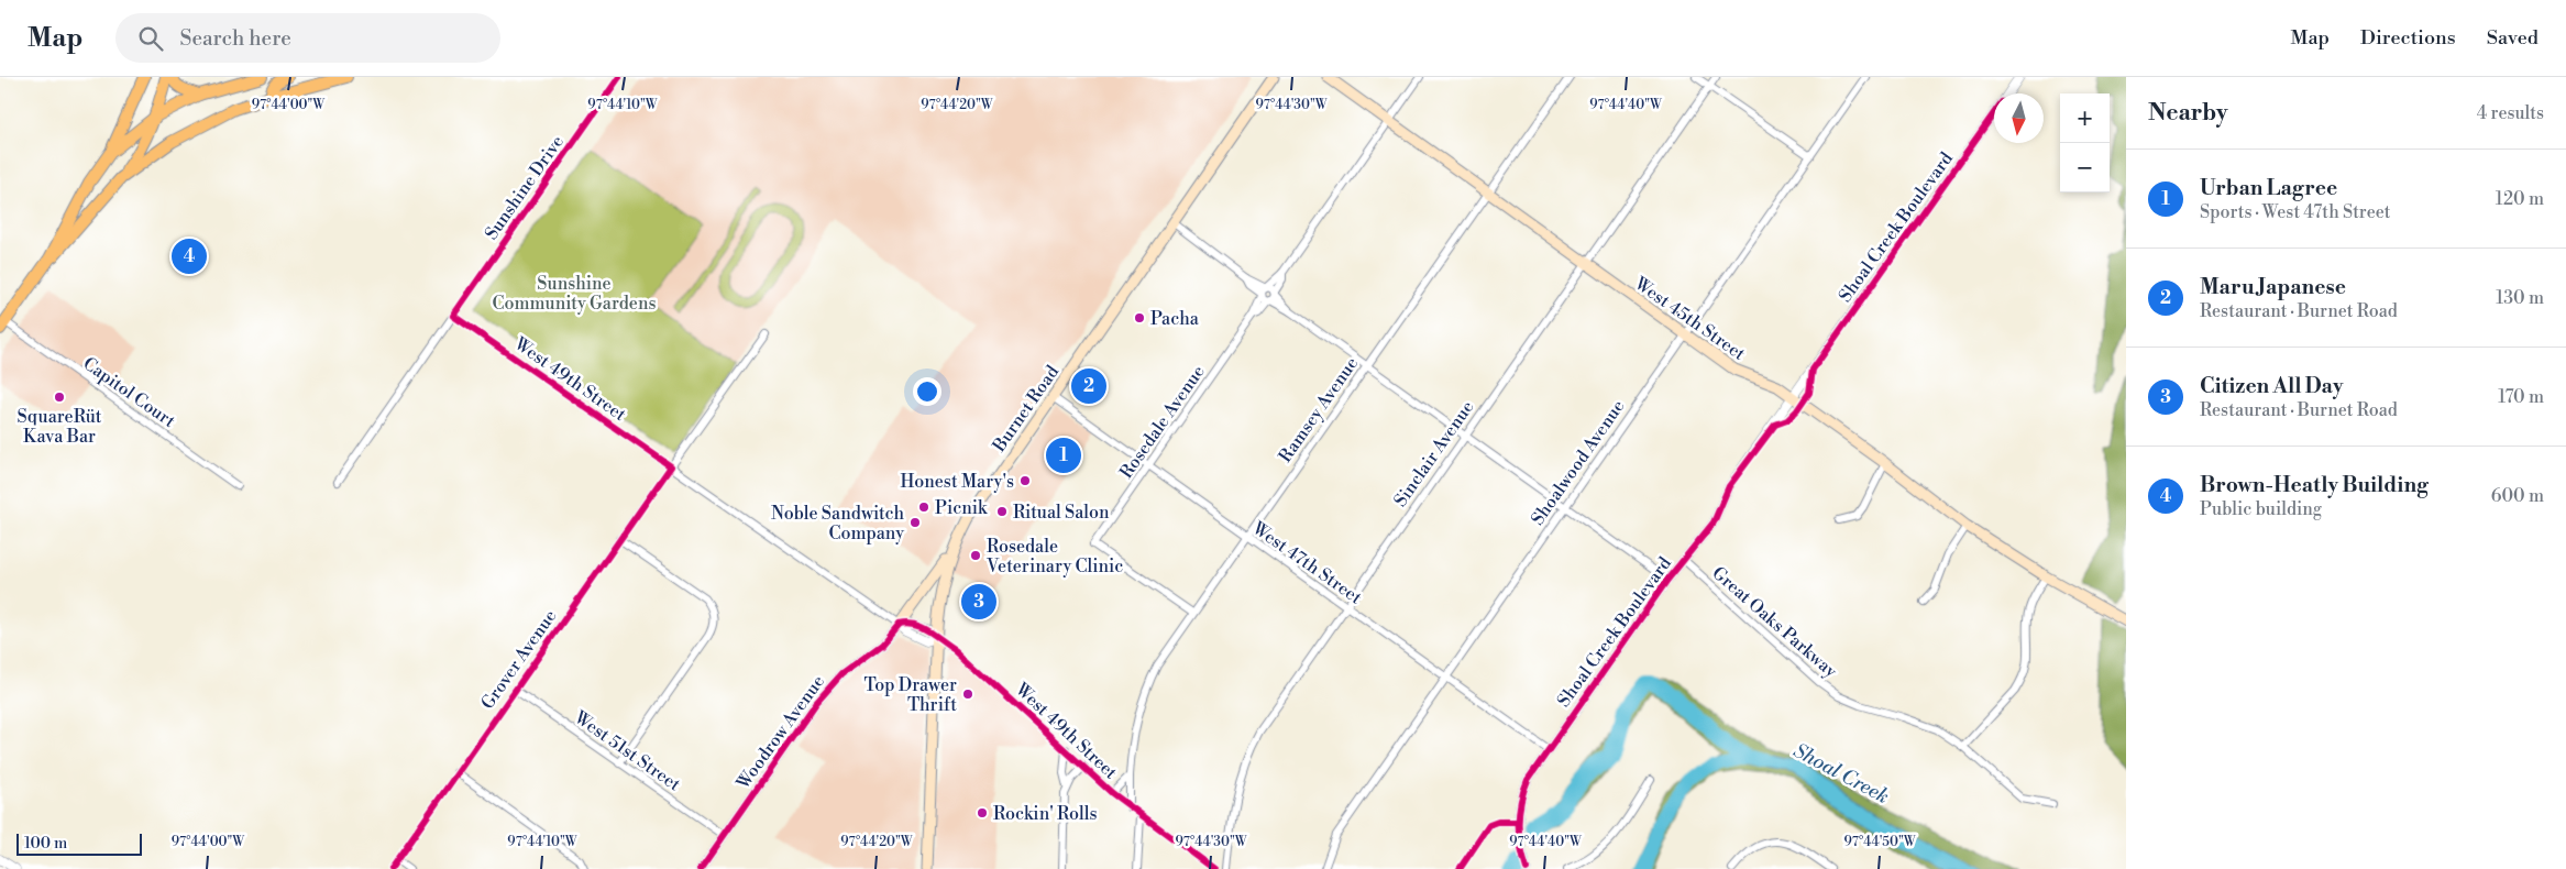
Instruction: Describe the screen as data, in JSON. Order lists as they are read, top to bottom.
{
  "streets": {
    "main road": ["West 45th Street", "Burnet Road"],
    "street": [
      "Sunshine Drive",
      "Shoal Creek Boulevard",
      "West 49th Street",
      "Capitol Court",
      "Ramsey Avenue",
      "Rosedale Avenue",
      "Sinclair Avenue",
      "Shoalwood Avenue",
      "West 47th Street",
      "Great Oaks Parkway",
      "Grover Avenue",
      "Woodrow Avenue",
      "West 51st Street"
    ]
  },
  "crossings": [
    ["Sunshine Drive", "West 49th Street"],
    ["Shoal Creek Boulevard", "West 45th Street"],
    ["Shoal Creek Boulevard", "West 47th Street"],
    ["Shoal Creek Boulevard", "Great Oaks Parkway"],
    ["West 45th Street", "Ramsey Avenue"],
    ["West 45th Street", "Rosedale Avenue"],
    ["West 45th Street", "Sinclair Avenue"],
    ["West 45th Street", "Shoalwood Avenue"],
    ["West 49th Street", "Burnet Road"],
    ["West 49th Street", "Ramsey Avenue"],
    ["West 49th Street", "Grover Avenue"],
    ["West 49th Street", "Woodrow Avenue"],
    ["Burnet Road", "West 47th Street"],
    ["Ramsey Avenue", "Rosedale Avenue"],
    ["Ramsey Avenue", "West 47th Street"],
    ["Rosedale Avenue", "West 47th Street"],
    ["Sinclair Avenue", "West 47th Street"],
    ["Shoalwood Avenue", "West 47th Street"],
    ["Grover Avenue", "West 51st Street"],
    ["Woodrow Avenue", "West 51st Street"]
  ],
  "water": ["Shoal Creek"],
  "parks": ["Sunshine Community Gardens"],
  "places": [
    "Pacha",
    "SquareRüt Kava Bar",
    "Honest Mary's",
    "Picnik",
    "Ritual Salon",
    "Noble Sandwitch Company",
    "Rosedale Veterinary Clinic",
    "Top Drawer Thrift",
    "Rockin' Rolls"
  ],
  "scale_bar": "100 m",
  "north": "bottom",
  "page": {
    "header": "Map",
    "search": "Search here",
    "nav": ["Map", "Directions", "Saved"],
    "heading": ["Nearby", "4 results"],
    "map_buttons": ["+", "−"],
    "list": [
      {
        "mark": "1",
        "name": "Urban Lagree",
        "note": "Sports · West 47th Street",
        "value": "120 m"
      },
      {
        "mark": "2",
        "name": "Maru Japanese",
        "note": "Restaurant · Burnet Road",
        "value": "130 m"
      },
      {
        "mark": "3",
        "name": "Citizen All Day",
        "note": "Restaurant · Burnet Road",
        "value": "170 m"
      },
      {
        "mark": "4",
        "name": "Brown-Heatly Building",
        "note": "Public building",
        "value": "600 m"
      }
    ],
    "pins": [
      "4",
      "2",
      "1",
      "3"
    ],
    "scale": "100 m"
  },
  "coordinates": [
    "97°44'00\"W",
    "97°44'10\"W",
    "97°44'20\"W",
    "97°44'30\"W",
    "97°44'40\"W",
    "97°44'50\"W"
  ]
}
